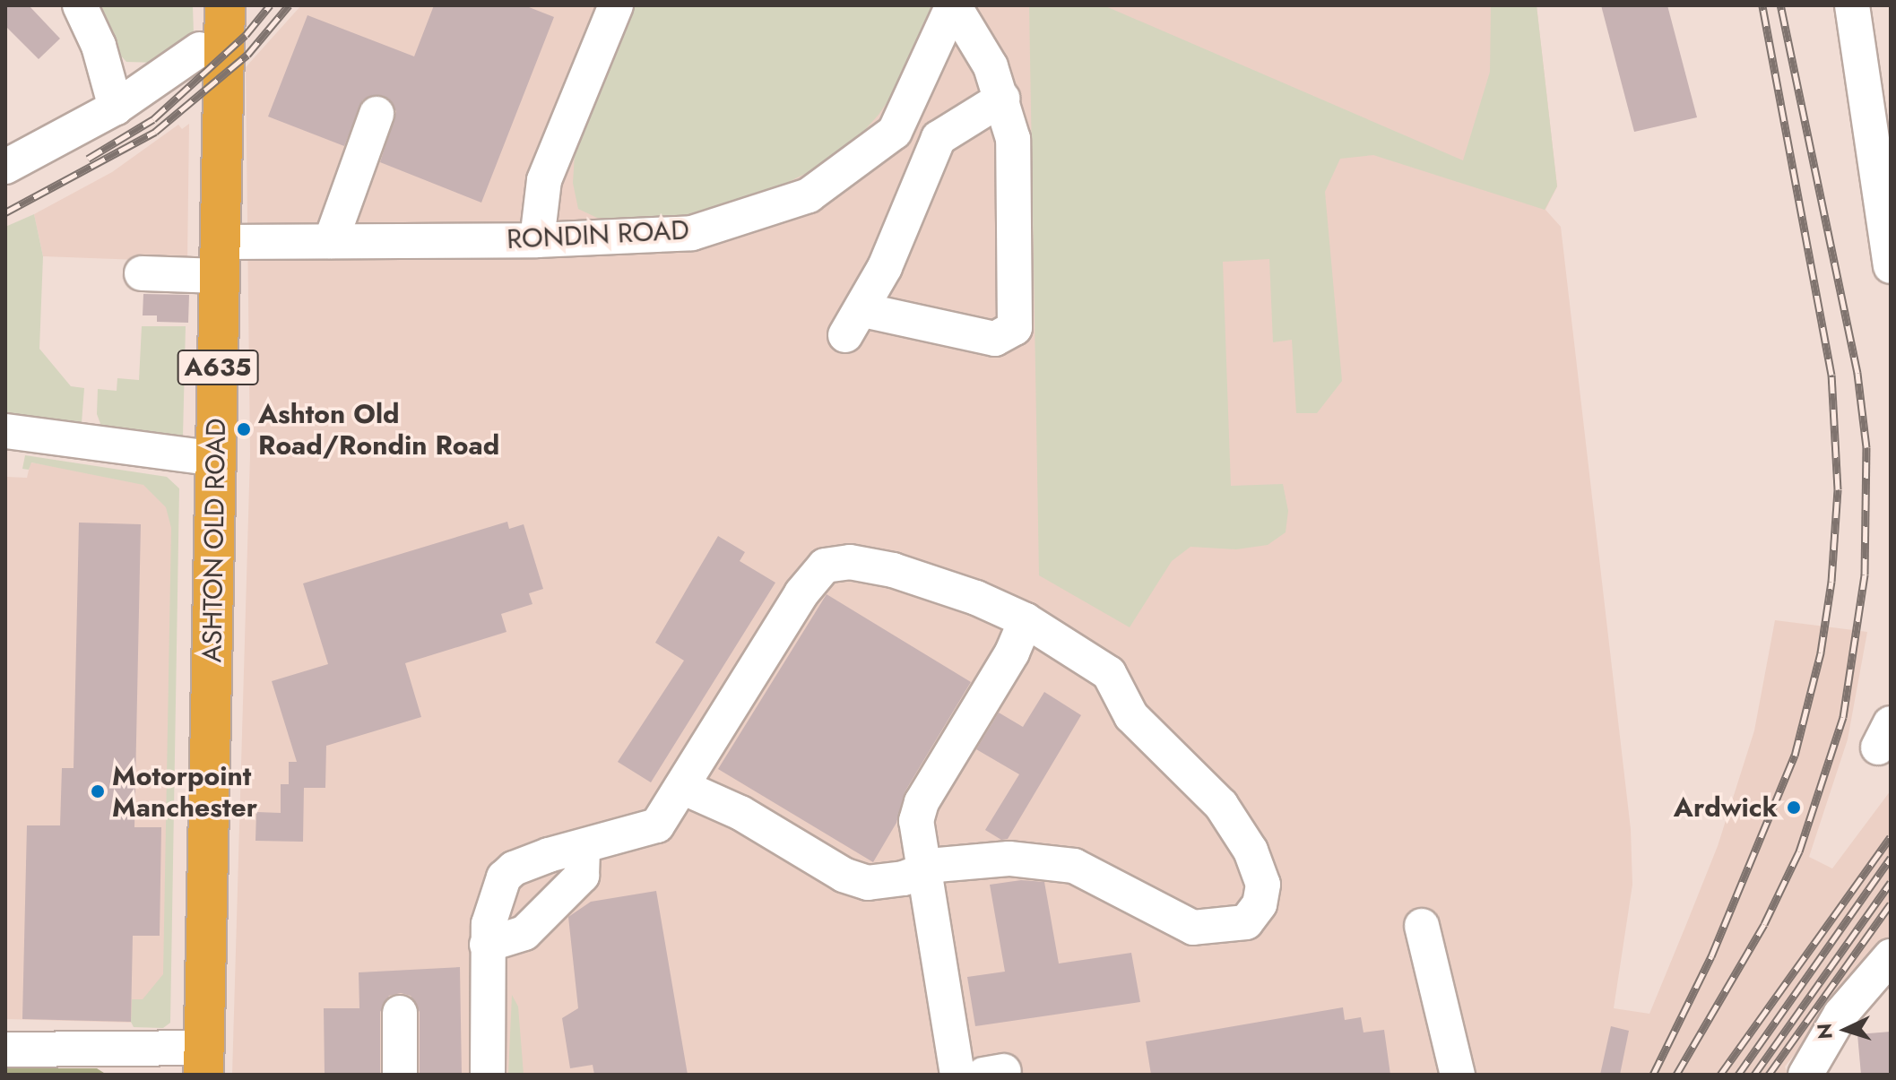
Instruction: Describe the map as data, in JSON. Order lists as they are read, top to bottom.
{
  "streets": {
    "highway": ["A635", "ASHTON OLD ROAD"],
    "street": ["RONDIN ROAD"]
  },
  "crossings": [
    ["RONDIN ROAD", "ASHTON OLD ROAD"]
  ],
  "places": ["Ashton Old Road/Rondin Road", "Motorpoint Manchester", "Ardwick"],
  "north": "left"
}
